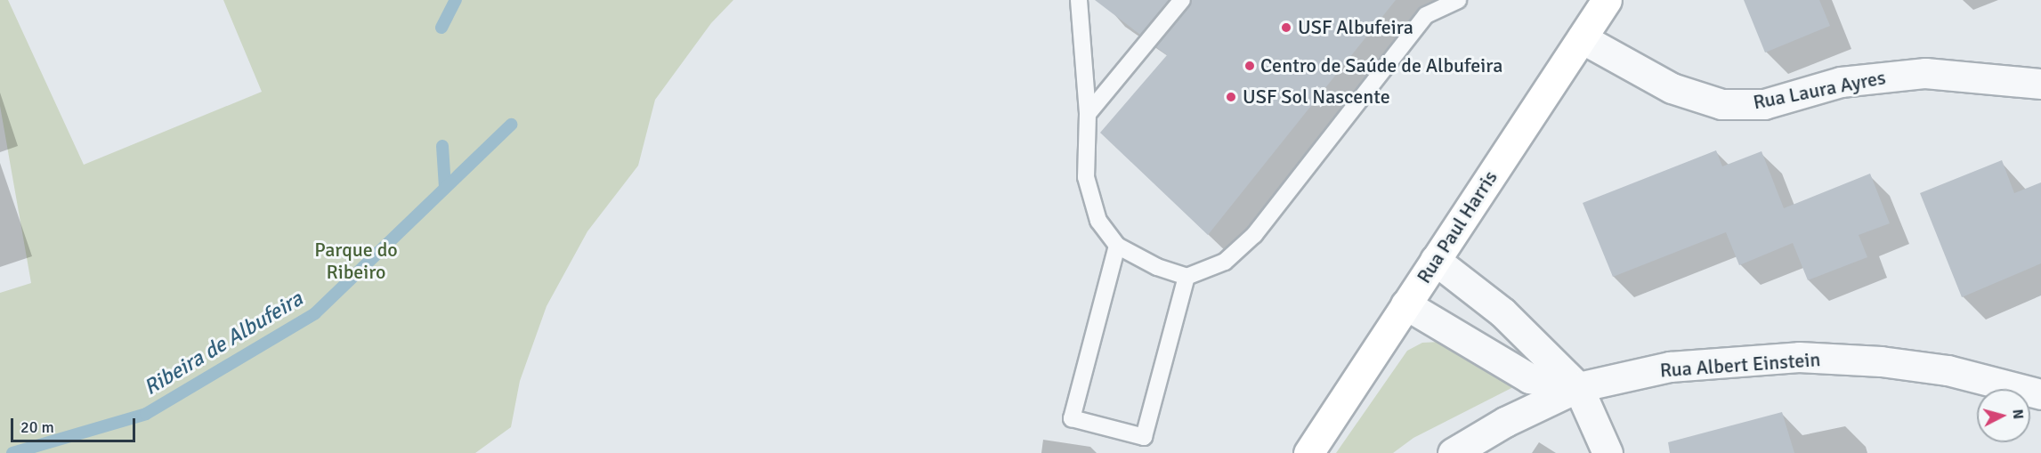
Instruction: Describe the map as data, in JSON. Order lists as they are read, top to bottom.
{
  "streets": {
    "street": ["Rua Laura Ayres", "Rua Paul Harris", "Rua Albert Einstein"]
  },
  "crossings": [
    ["Rua Laura Ayres", "Rua Paul Harris"]
  ],
  "water": ["Ribeira de Albufeira"],
  "parks": ["Parque do Ribeiro"],
  "places": ["USF Albufeira", "Centro de Saúde de Albufeira", "USF Sol Nascente"],
  "scale_bar": "20 m",
  "north": "right"
}
